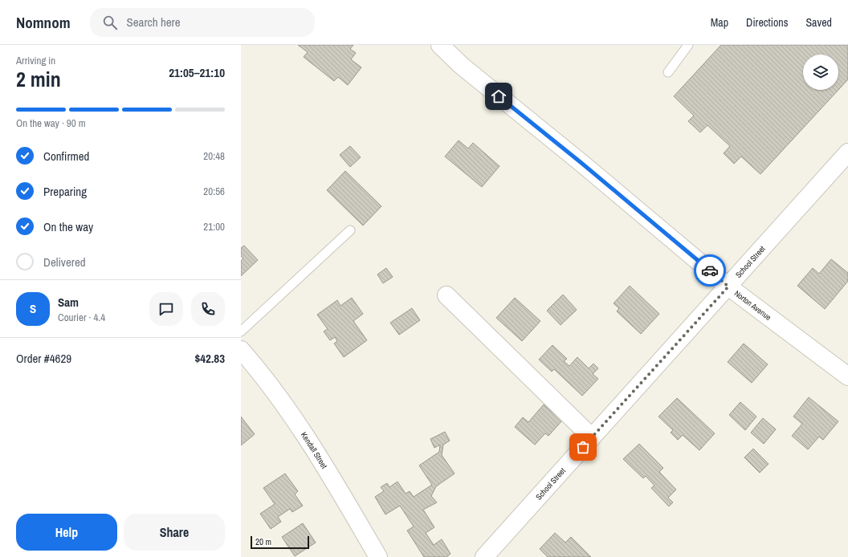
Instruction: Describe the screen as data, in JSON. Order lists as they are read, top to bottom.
{
  "streets": {
    "street": ["School Street", "Norton Avenue", "Kendall Street"]
  },
  "crossings": [
    ["School Street", "Norton Avenue"]
  ],
  "scale_bar": "20 m",
  "page": {
    "header": "Nomnom",
    "search": "Search here",
    "nav": ["Map", "Directions", "Saved"],
    "heading": ["2 min", "Arriving in", "21:05–21:10"],
    "panel": [
      "Sam",
      "Courier · 4.4",
      "Order #4629",
      "$42.83"
    ],
    "bar": "On the way · 90 m",
    "list": [
      ["Confirmed", "20:48"],
      ["Preparing", "20:56"],
      ["On the way", "21:00"],
      "Delivered"
    ],
    "round": "S",
    "buttons": ["Help", "Share"],
    "scale": "20 m"
  }
}
